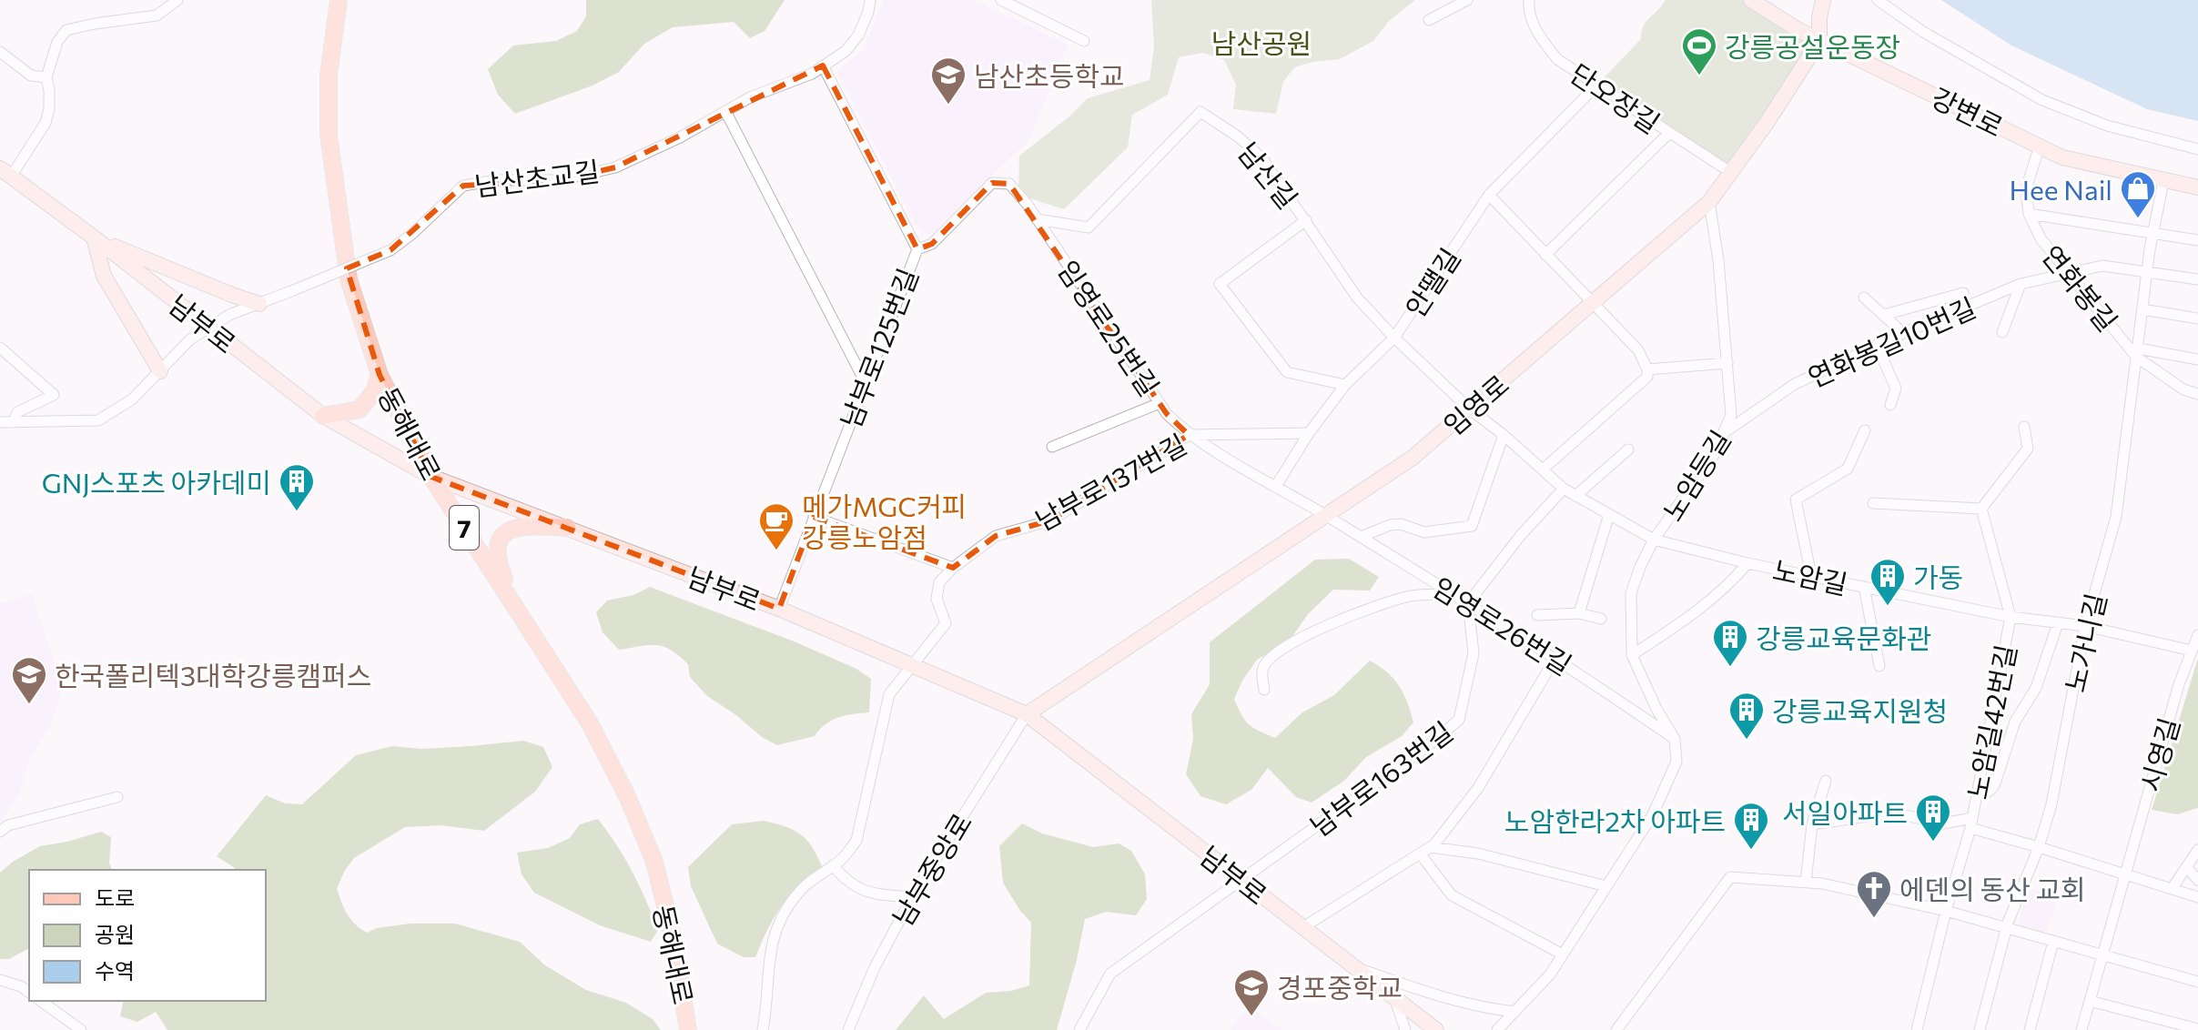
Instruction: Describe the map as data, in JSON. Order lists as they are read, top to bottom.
{
  "streets": {
    "main road": ["동해대로", "7"],
    "street": [
      "단오장길",
      "강변로",
      "남산길",
      "남산초교길",
      "안땔길",
      "연화봉길",
      "남부로",
      "임영로25번길",
      "연화봉길10번길",
      "남부로125번길",
      "임영로",
      "노암등길",
      "남부로137번길",
      "노암길",
      "임영로26번길",
      "노가니길",
      "노암길42번길",
      "시영길",
      "남부로163번길",
      "남부중앙로"
    ]
  },
  "crossings": [
    ["단오장길", "안땔길"],
    ["단오장길", "임영로"],
    ["강변로", "연화봉길"],
    ["강변로", "임영로"],
    ["강변로", "노가니길"],
    ["남산길", "안땔길"],
    ["남산길", "임영로25번길"],
    ["남산길", "임영로"],
    ["남산길", "노암길"],
    ["남산초교길", "남부로125번길"],
    ["안땔길", "임영로25번길"],
    ["안땔길", "남부로137번길"],
    ["연화봉길", "연화봉길10번길"],
    ["연화봉길", "노가니길"],
    ["남부로", "남부로125번길"],
    ["남부로", "임영로"],
    ["남부로", "동해대로"],
    ["남부로", "남부로137번길"],
    ["남부로", "남부로163번길"],
    ["남부로", "남부중앙로"],
    ["임영로25번길", "남부로125번길"],
    ["임영로25번길", "임영로"],
    ["임영로25번길", "남부로137번길"],
    ["임영로25번길", "임영로26번길"],
    ["연화봉길10번길", "노암등길"],
    ["임영로", "노암등길"],
    ["임영로", "노암길"],
    ["임영로", "임영로26번길"],
    ["임영로", "남부중앙로"],
    ["노암등길", "노암길"],
    ["노암등길", "임영로26번길"],
    ["노암길", "노가니길"],
    ["노암길", "노암길42번길"],
    ["노암길", "시영길"],
    ["임영로26번길", "남부로163번길"]
  ],
  "parks": ["남산공원"],
  "places": {
    "sports": ["강릉공설운동장"],
    "school or university": ["남산초등학교", "한국폴리텍3대학강릉캠퍼스", "경포중학교"],
    "shop": ["Hee Nail"],
    "building": [
      "GNJ스포츠 아카데미",
      "가동",
      "강릉교육문화관",
      "강릉교육지원청",
      "서일아파트",
      "노암한라2차 아파트"
    ],
    "cafe": ["메가MGC커피 강릉노암점"],
    "church": ["에덴의 동산 교회"]
  },
  "legend": ["도로", "공원", "수역"]
}
